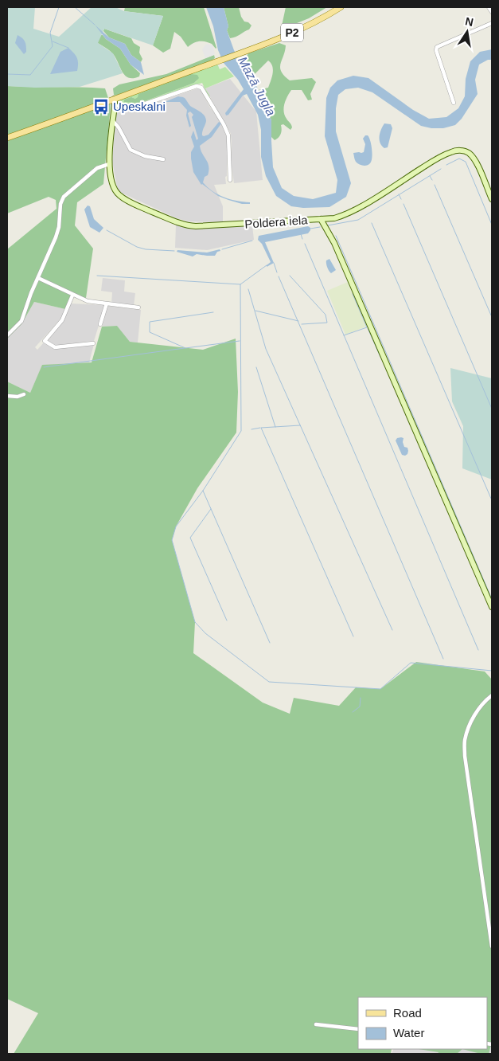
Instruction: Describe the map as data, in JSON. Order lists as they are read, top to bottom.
{
  "streets": {
    "main road": ["P2"],
    "street": ["Poldera iela"]
  },
  "crossings": [
    ["P2", "Poldera iela"]
  ],
  "water": ["Mazā Jugla"],
  "places": {
    "bus stop": ["Upeskalni"]
  },
  "legend": ["Road", "Water"],
  "north": "top"
}
